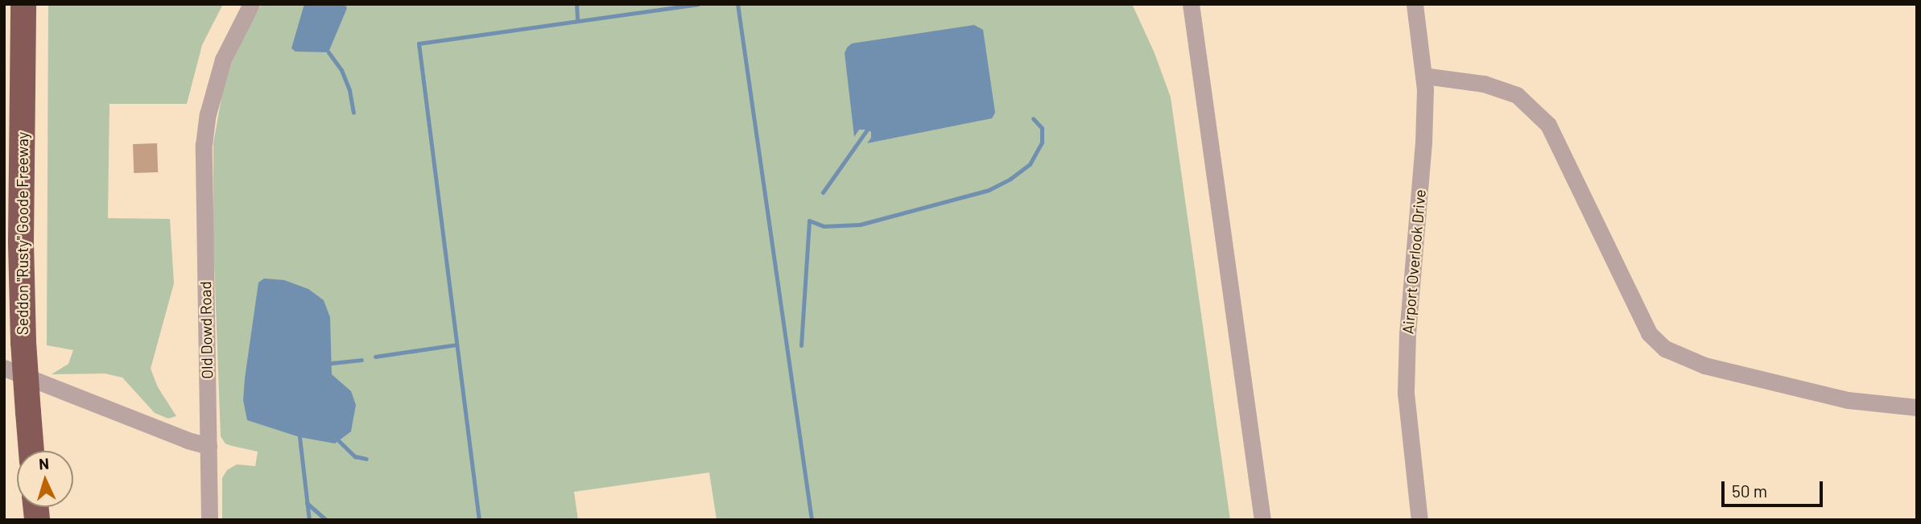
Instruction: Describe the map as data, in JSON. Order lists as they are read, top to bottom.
{
  "streets": {
    "highway": ["Seddon \"Rusty\" Goode Freeway"],
    "street": ["Airport Overlook Drive", "Old Dowd Road"]
  },
  "scale_bar": "50 m",
  "north": "top"
}
